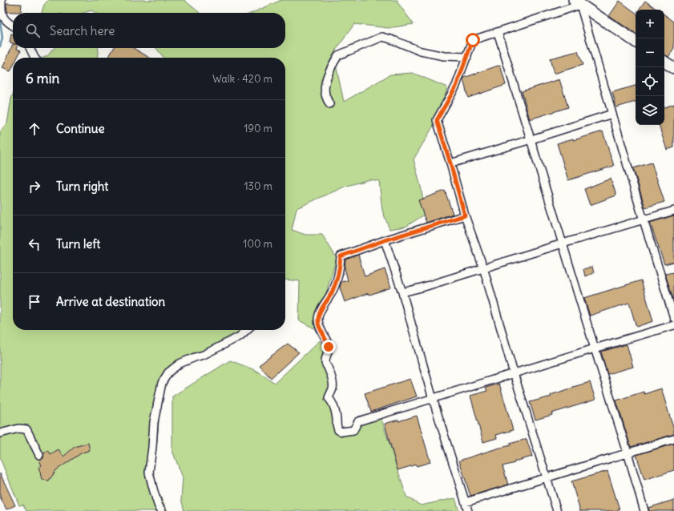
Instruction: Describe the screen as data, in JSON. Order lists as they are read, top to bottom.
{
  "page": {
    "map_buttons": ["+", "−"],
    "search": "Search here",
    "heading": ["6 min", "Walk · 420 m"],
    "list": [
      ["Continue", "190 m"],
      ["Turn right", "130 m"],
      ["Turn left", "100 m"],
      "Arrive at destination"
    ]
  }
}
